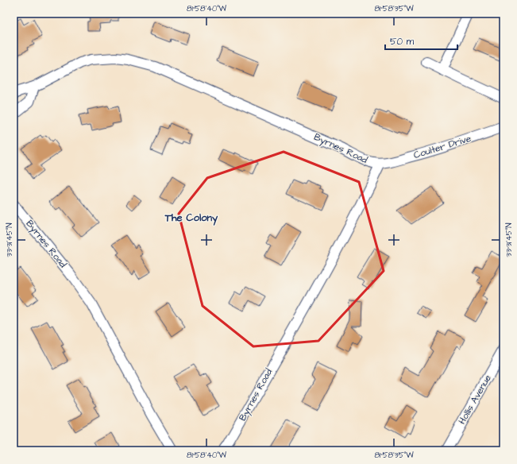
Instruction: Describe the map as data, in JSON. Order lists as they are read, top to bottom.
{
  "streets": {
    "street": ["Coulter Drive", "Byrnes Road", "Hollis Avenue"]
  },
  "crossings": [
    ["Coulter Drive", "Byrnes Road"]
  ],
  "districts": ["The Colony"],
  "scale_bar": "50 m",
  "coordinates": ["81°58'40\"W", "81°58'35\"W", "33°31'45\"N"]
}
